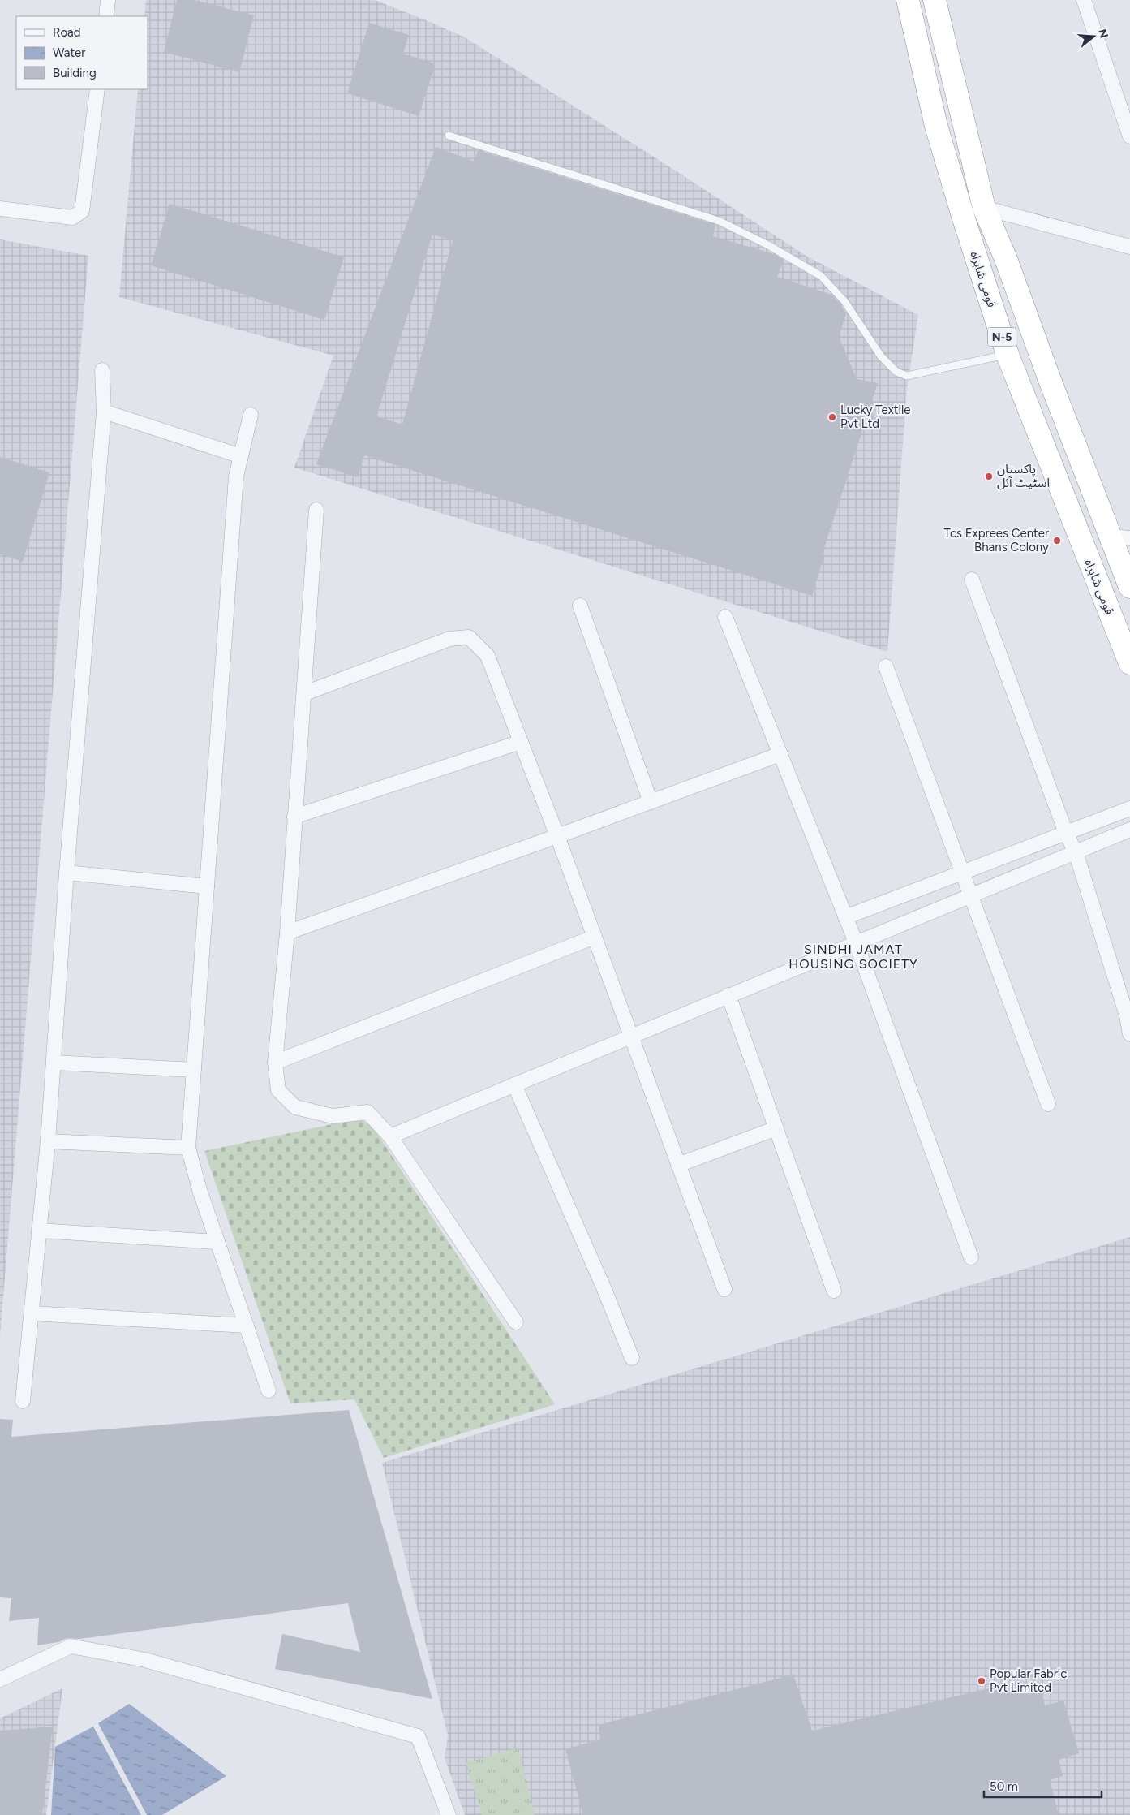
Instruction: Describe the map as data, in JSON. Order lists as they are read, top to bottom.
{
  "streets": {
    "highway": ["قومی شاہراہ", "N-5"]
  },
  "districts": ["SINDHI JAMAT HOUSING SOCIETY"],
  "places": [
    "Lucky Textile Pvt Ltd",
    "پاکستان اسٹیٹ آئل",
    "Tcs Exprees Center Bhans Colony",
    "Popular Fabric Pvt Limited"
  ],
  "legend": ["Road", "Water", "Building"],
  "scale_bar": "50 m",
  "north": "right"
}
